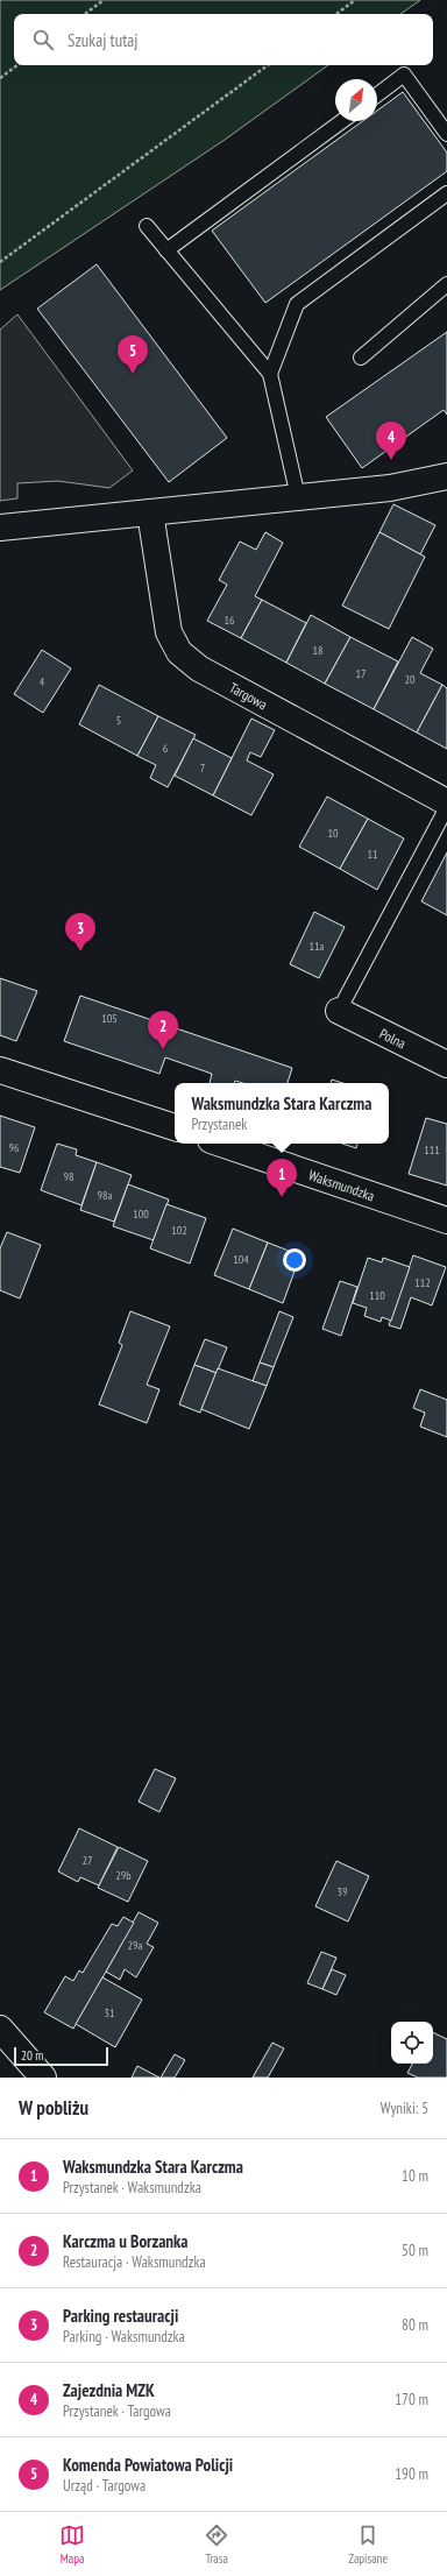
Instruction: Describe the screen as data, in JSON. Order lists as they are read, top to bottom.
{
  "streets": {
    "street": ["Targowa", "Polna", "Waksmundzka"]
  },
  "house_numbers": [
    "16",
    "18",
    "17",
    "20",
    "4",
    "5",
    "6",
    "7",
    "10",
    "11",
    "11a",
    "105",
    "96",
    "111",
    "98",
    "98a",
    "100",
    "102",
    "104",
    "112",
    "110",
    "27",
    "29b",
    "39",
    "29a",
    "31"
  ],
  "scale_bar": "20 m",
  "north": "top right",
  "page": {
    "search": "Szukaj tutaj",
    "pins": [
      "5",
      "4",
      "3",
      "2",
      "1"
    ],
    "popup": ["Waksmundzka Stara Karczma", "Przystanek"],
    "scale": "20 m",
    "heading": ["W pobliżu", "Wyniki: 5"],
    "list": [
      {
        "mark": "1",
        "name": "Waksmundzka Stara Karczma",
        "note": "Przystanek · Waksmundzka",
        "value": "10 m"
      },
      {
        "mark": "2",
        "name": "Karczma u Borzanka",
        "note": "Restauracja · Waksmundzka",
        "value": "50 m"
      },
      {
        "mark": "3",
        "name": "Parking restauracji",
        "note": "Parking · Waksmundzka",
        "value": "80 m"
      },
      {
        "mark": "4",
        "name": "Zajezdnia MZK",
        "note": "Przystanek · Targowa",
        "value": "170 m"
      },
      {
        "mark": "5",
        "name": "Komenda Powiatowa Policji",
        "note": "Urząd · Targowa",
        "value": "190 m"
      }
    ],
    "nav": ["Mapa", "Trasa", "Zapisane"]
  }
}
